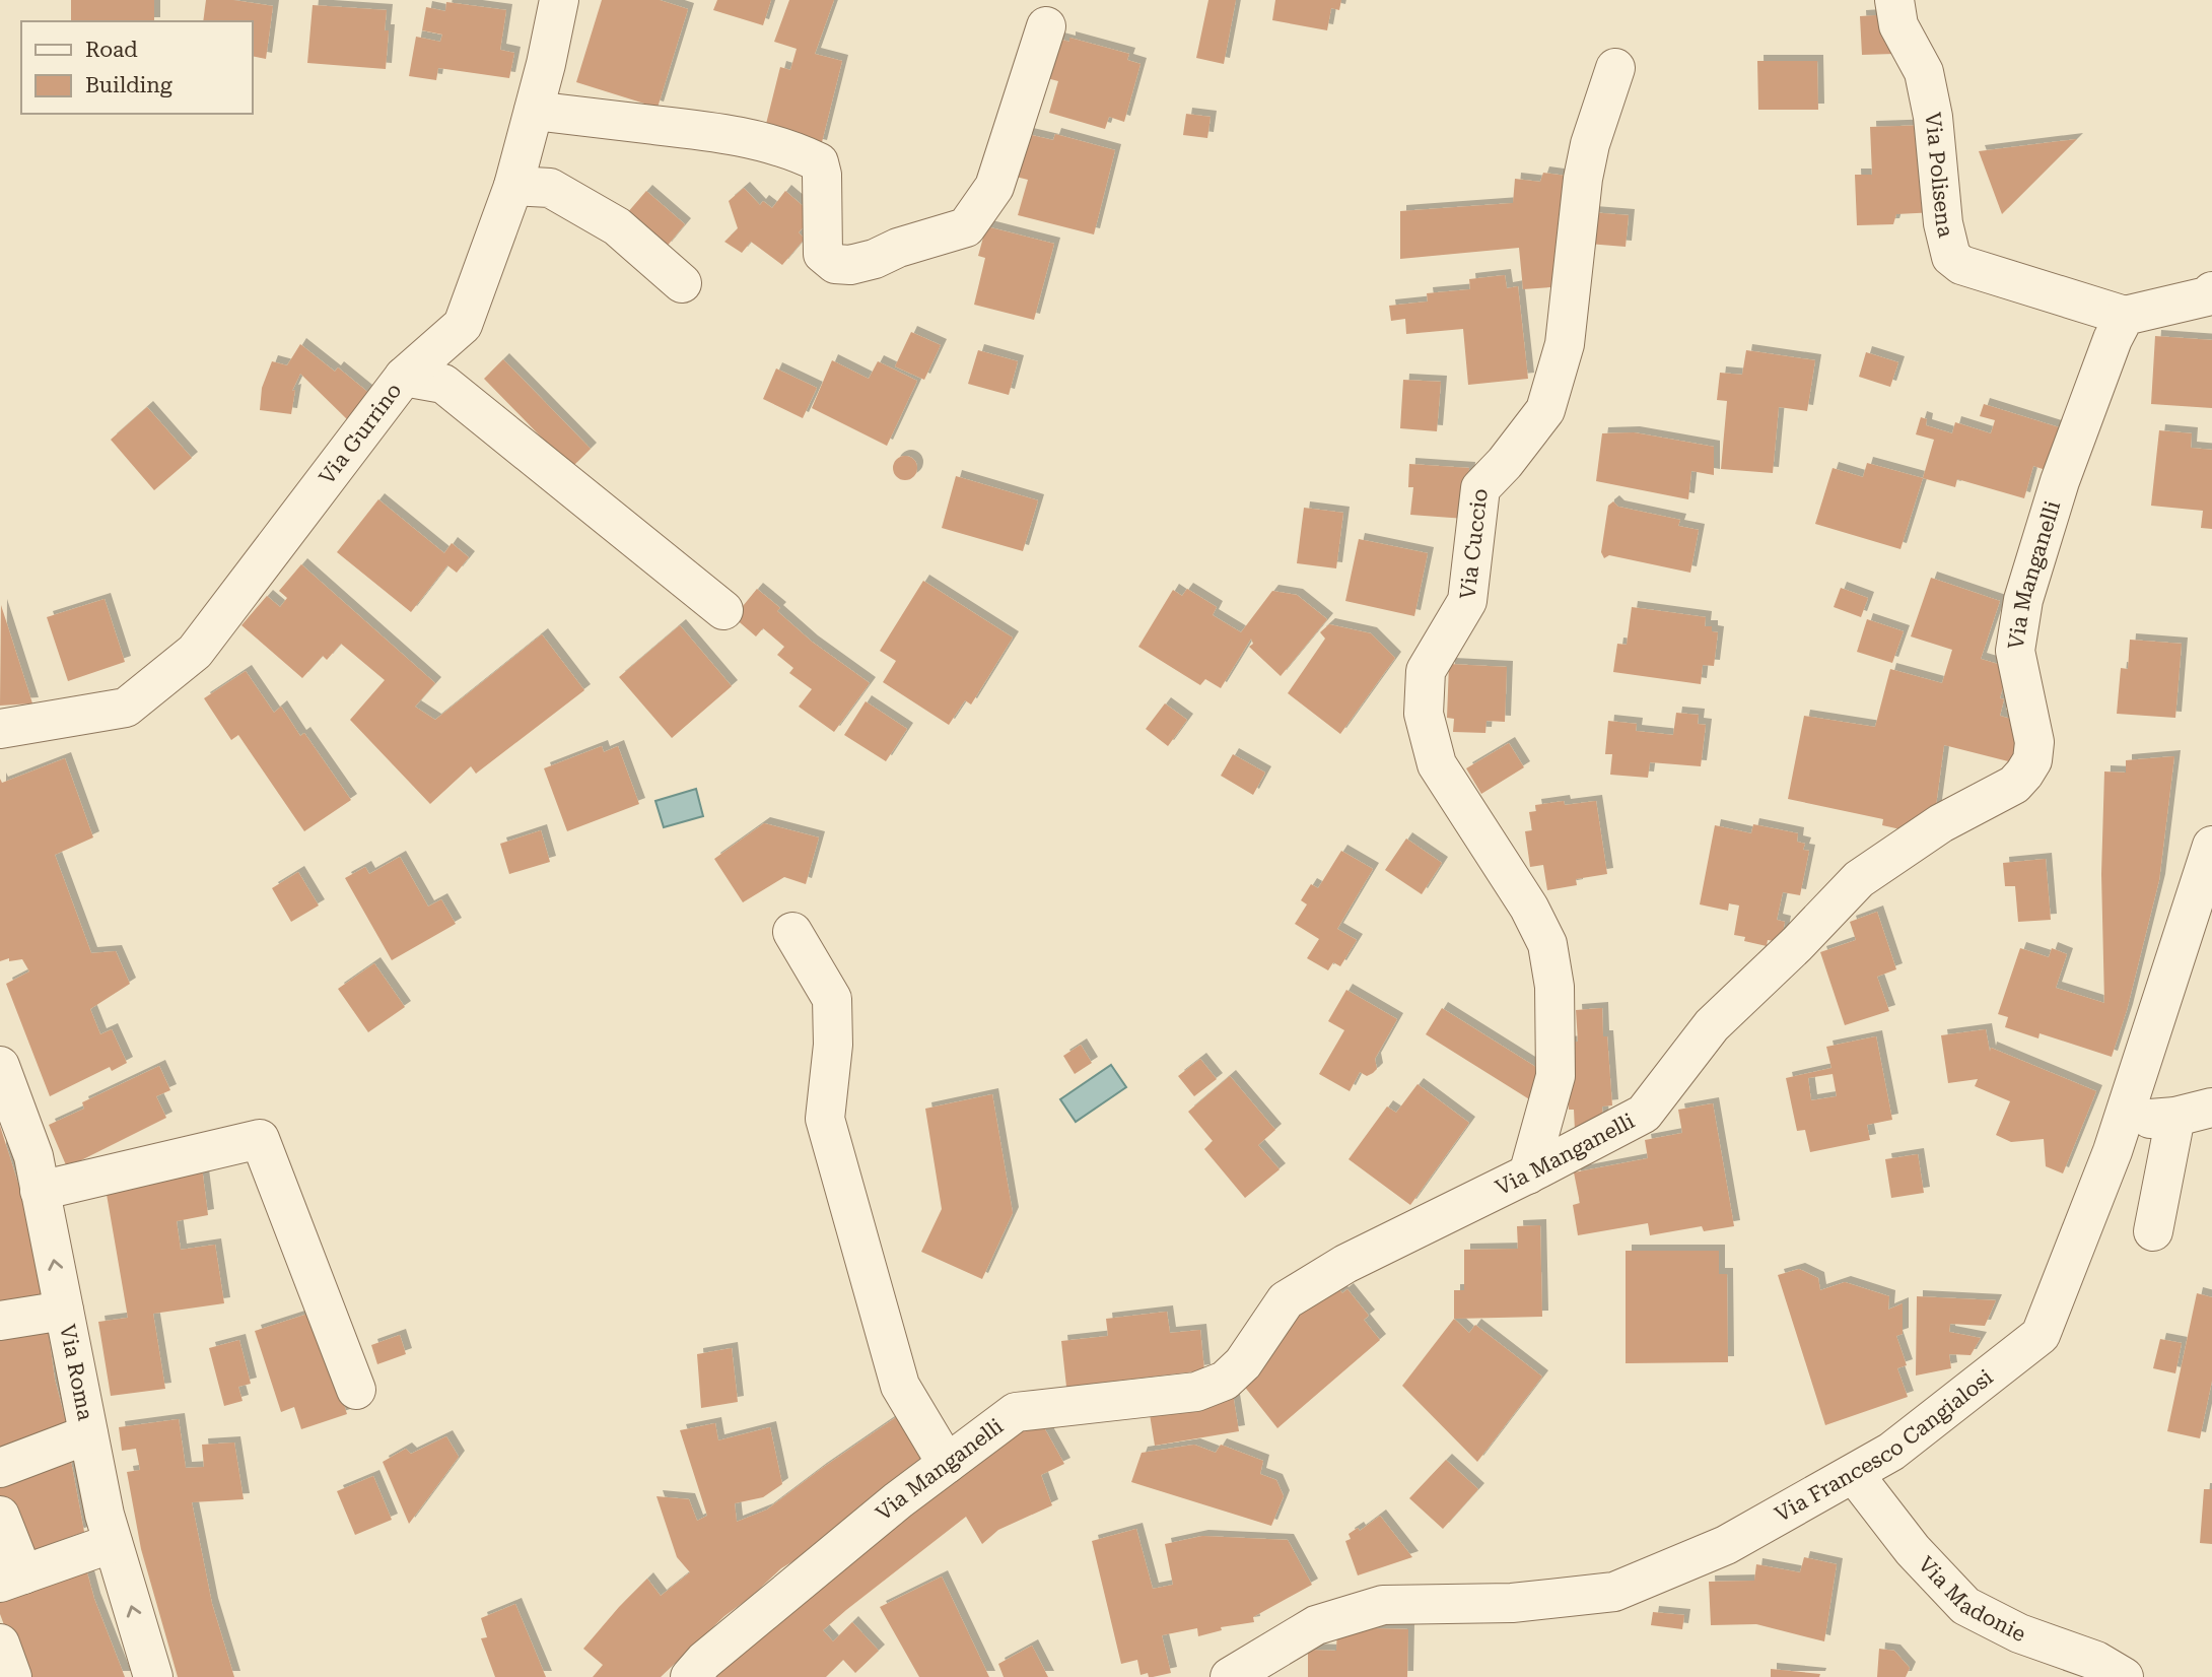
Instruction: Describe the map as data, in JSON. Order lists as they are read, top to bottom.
{
  "streets": {
    "street": [
      "Via Polisena",
      "Via Gurrino",
      "Via Cuccio",
      "Via Manganelli",
      "Via Roma",
      "Via Francesco Cangialosi",
      "Via Madonie"
    ]
  },
  "crossings": [
    ["Via Polisena", "Via Manganelli"],
    ["Via Cuccio", "Via Manganelli"],
    ["Via Francesco Cangialosi", "Via Madonie"]
  ],
  "one_way": ["Via Roma"],
  "legend": ["Road", "Building"]
}
